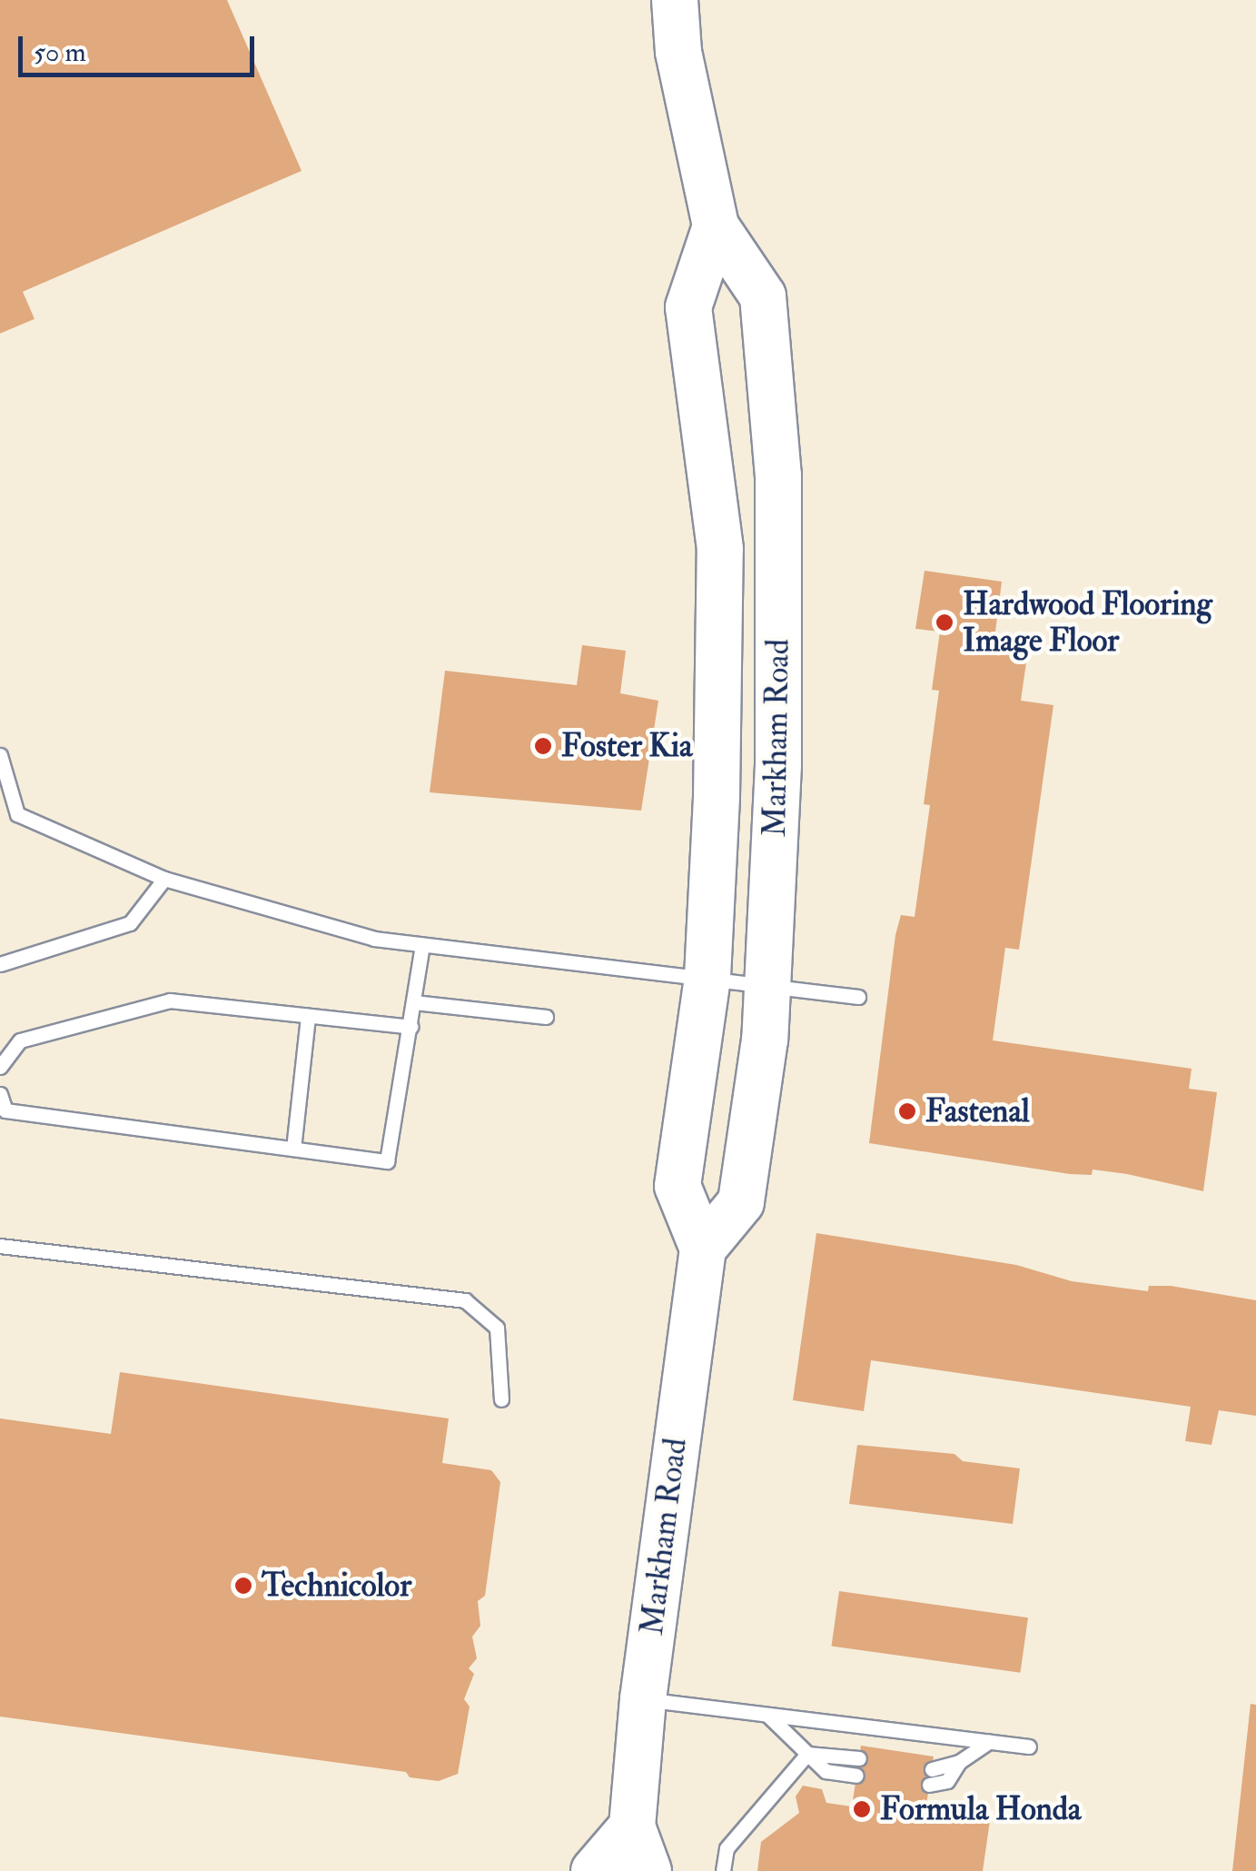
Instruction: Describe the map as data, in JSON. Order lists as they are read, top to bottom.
{
  "streets": {
    "main road": ["Markham Road"]
  },
  "places": [
    "Hardwood Flooring Image Floor",
    "Foster Kia",
    "Fastenal",
    "Technicolor",
    "Formula Honda"
  ],
  "scale_bar": "50 m"
}
